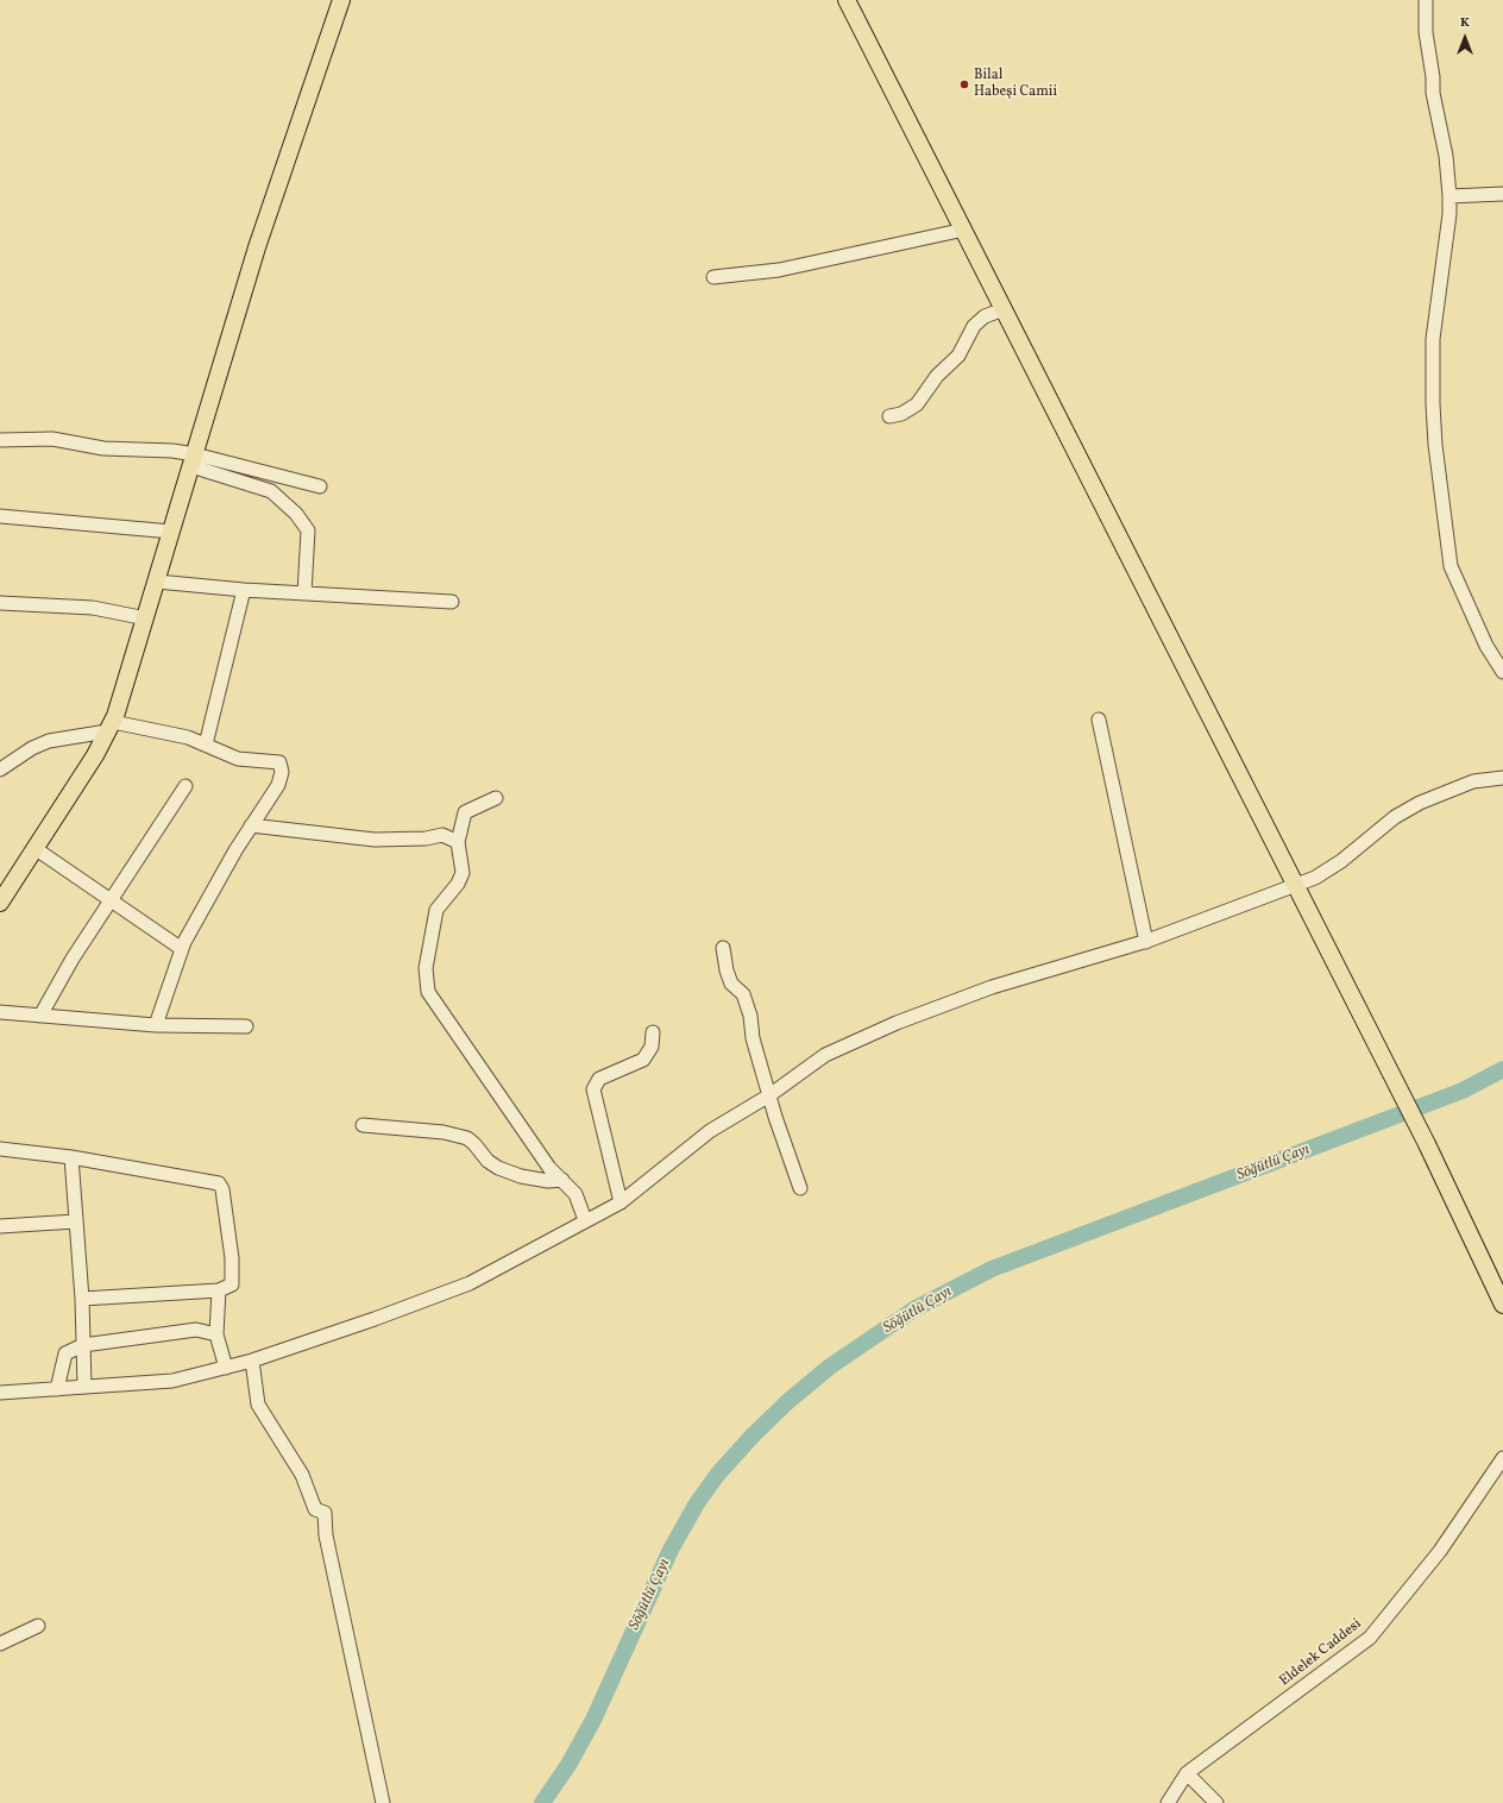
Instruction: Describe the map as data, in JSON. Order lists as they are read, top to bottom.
{
  "streets": {
    "street": ["Eldelek Caddesi"]
  },
  "water": ["Söğütlü Çayı"],
  "places": ["Bilal Habeşi Camii"],
  "north": "top"
}
